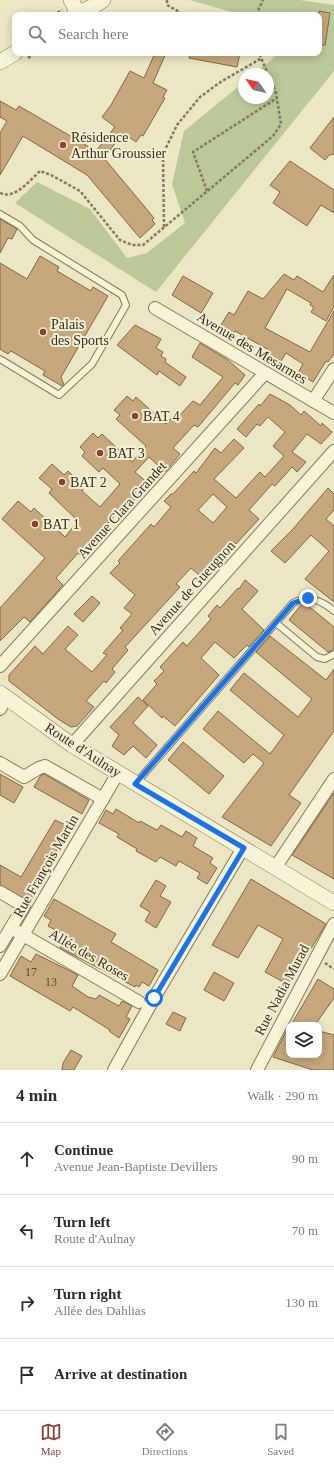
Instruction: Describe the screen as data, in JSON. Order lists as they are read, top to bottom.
{
  "streets": {
    "street": [
      "Avenue des Mesarmes",
      "Avenue Clara Grandet",
      "Avenue de Gueugnon",
      "Route d'Aulnay",
      "Rue François Martin",
      "Allée des Roses",
      "Rue Nadia Murad"
    ]
  },
  "crossings": [
    ["Avenue des Mesarmes", "Avenue Clara Grandet"],
    ["Avenue de Gueugnon", "Route d'Aulnay"],
    ["Route d'Aulnay", "Rue François Martin"],
    ["Rue François Martin", "Allée des Roses"]
  ],
  "places": [
    "Résidence Arthur Groussier",
    "Palais des Sports",
    "BAT 4",
    "BAT 3",
    "BAT 2",
    "BAT 1"
  ],
  "house_numbers": ["17", "13"],
  "north": "top left",
  "page": {
    "search": "Search here",
    "heading": ["4 min", "Walk · 290 m"],
    "list": [
      ["Continue", "Avenue Jean-Baptiste Devillers", "90 m"],
      ["Turn left", "Route d'Aulnay", "70 m"],
      ["Turn right", "Allée des Dahlias", "130 m"],
      "Arrive at destination"
    ],
    "nav": ["Map", "Directions", "Saved"]
  }
}
